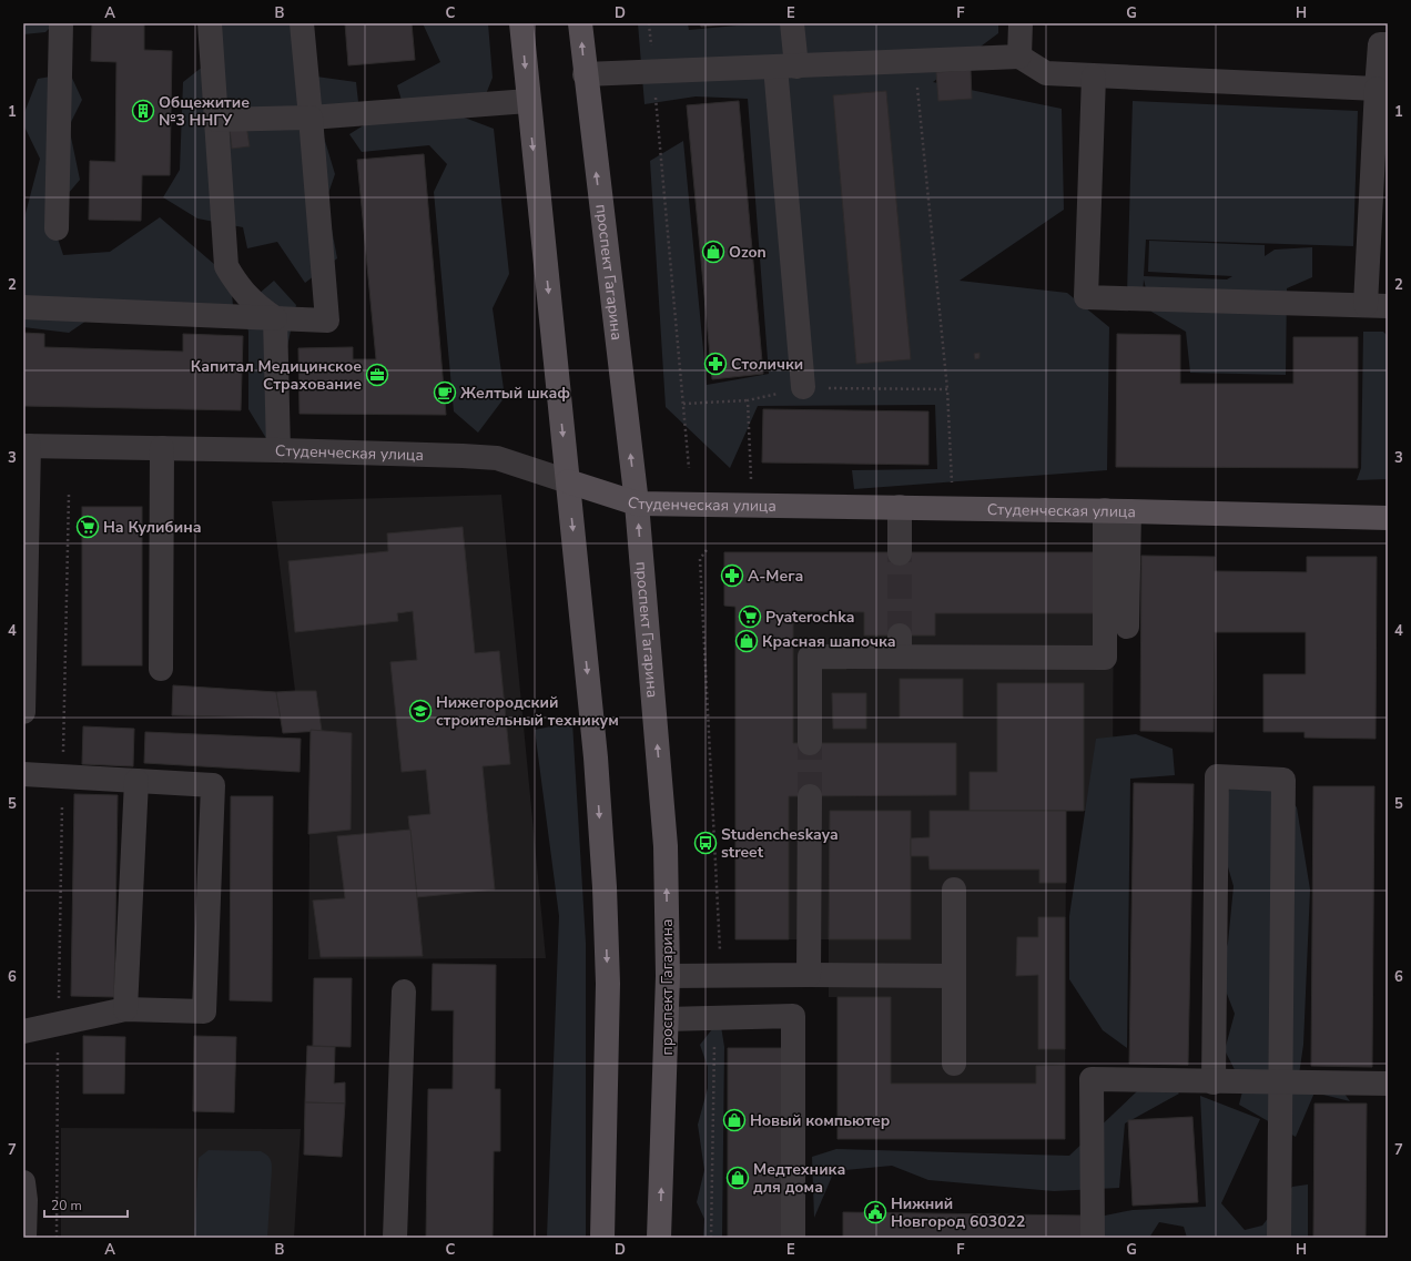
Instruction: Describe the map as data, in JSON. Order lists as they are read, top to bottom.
{
  "streets": {
    "main road": ["проспект Гагарина", "Студенческая улица"]
  },
  "crossings": [
    ["проспект Гагарина", "Студенческая улица"]
  ],
  "places": {
    "building": ["Общежитие №3 ННГУ"],
    "shop": [
      "Ozon",
      "Красная шапочка",
      "Новый компьютер",
      "Медтехника для дома"
    ],
    "pharmacy": ["Столички", "А-Мега"],
    "office": ["Капитал Медицинское Страхование"],
    "cafe": ["Желтый шкаф"],
    "supermarket": ["На Кулибина", "Pyaterochka"],
    "school or university": ["Нижегородский строительный техникум"],
    "bus stop": ["Studencheskaya street"],
    "public building": ["Нижний Новгород 603022"]
  },
  "scale_bar": "20 m",
  "grid": {
    "columns": [
      "A",
      "B",
      "C",
      "D",
      "E",
      "F",
      "G",
      "H"
    ],
    "rows": [
      "1",
      "2",
      "3",
      "4",
      "5",
      "6",
      "7"
    ]
  }
}
